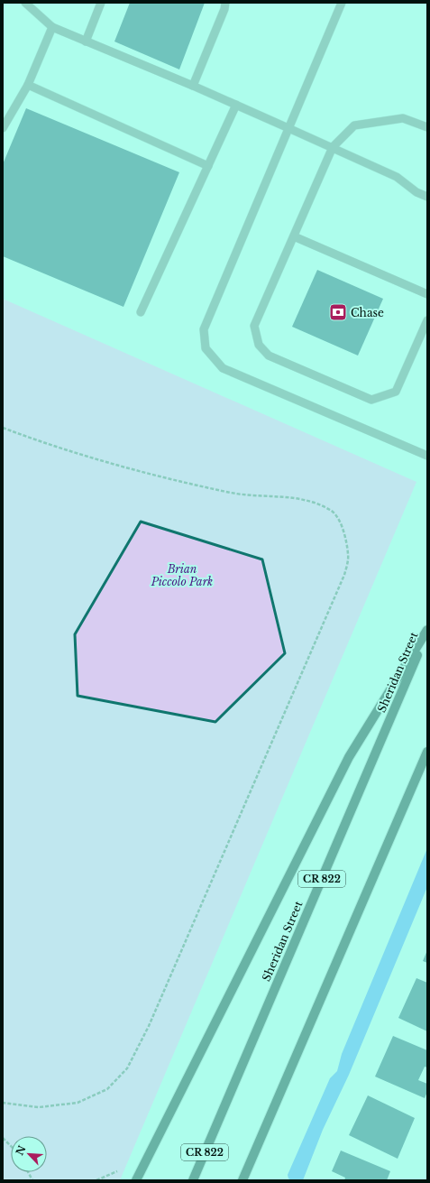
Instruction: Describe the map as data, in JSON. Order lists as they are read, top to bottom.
{
  "streets": {
    "main road": ["Sheridan Street", "CR 822"]
  },
  "parks": ["Brian Piccolo Park"],
  "places": {
    "bank": ["Chase"]
  },
  "north": "top left"
}
